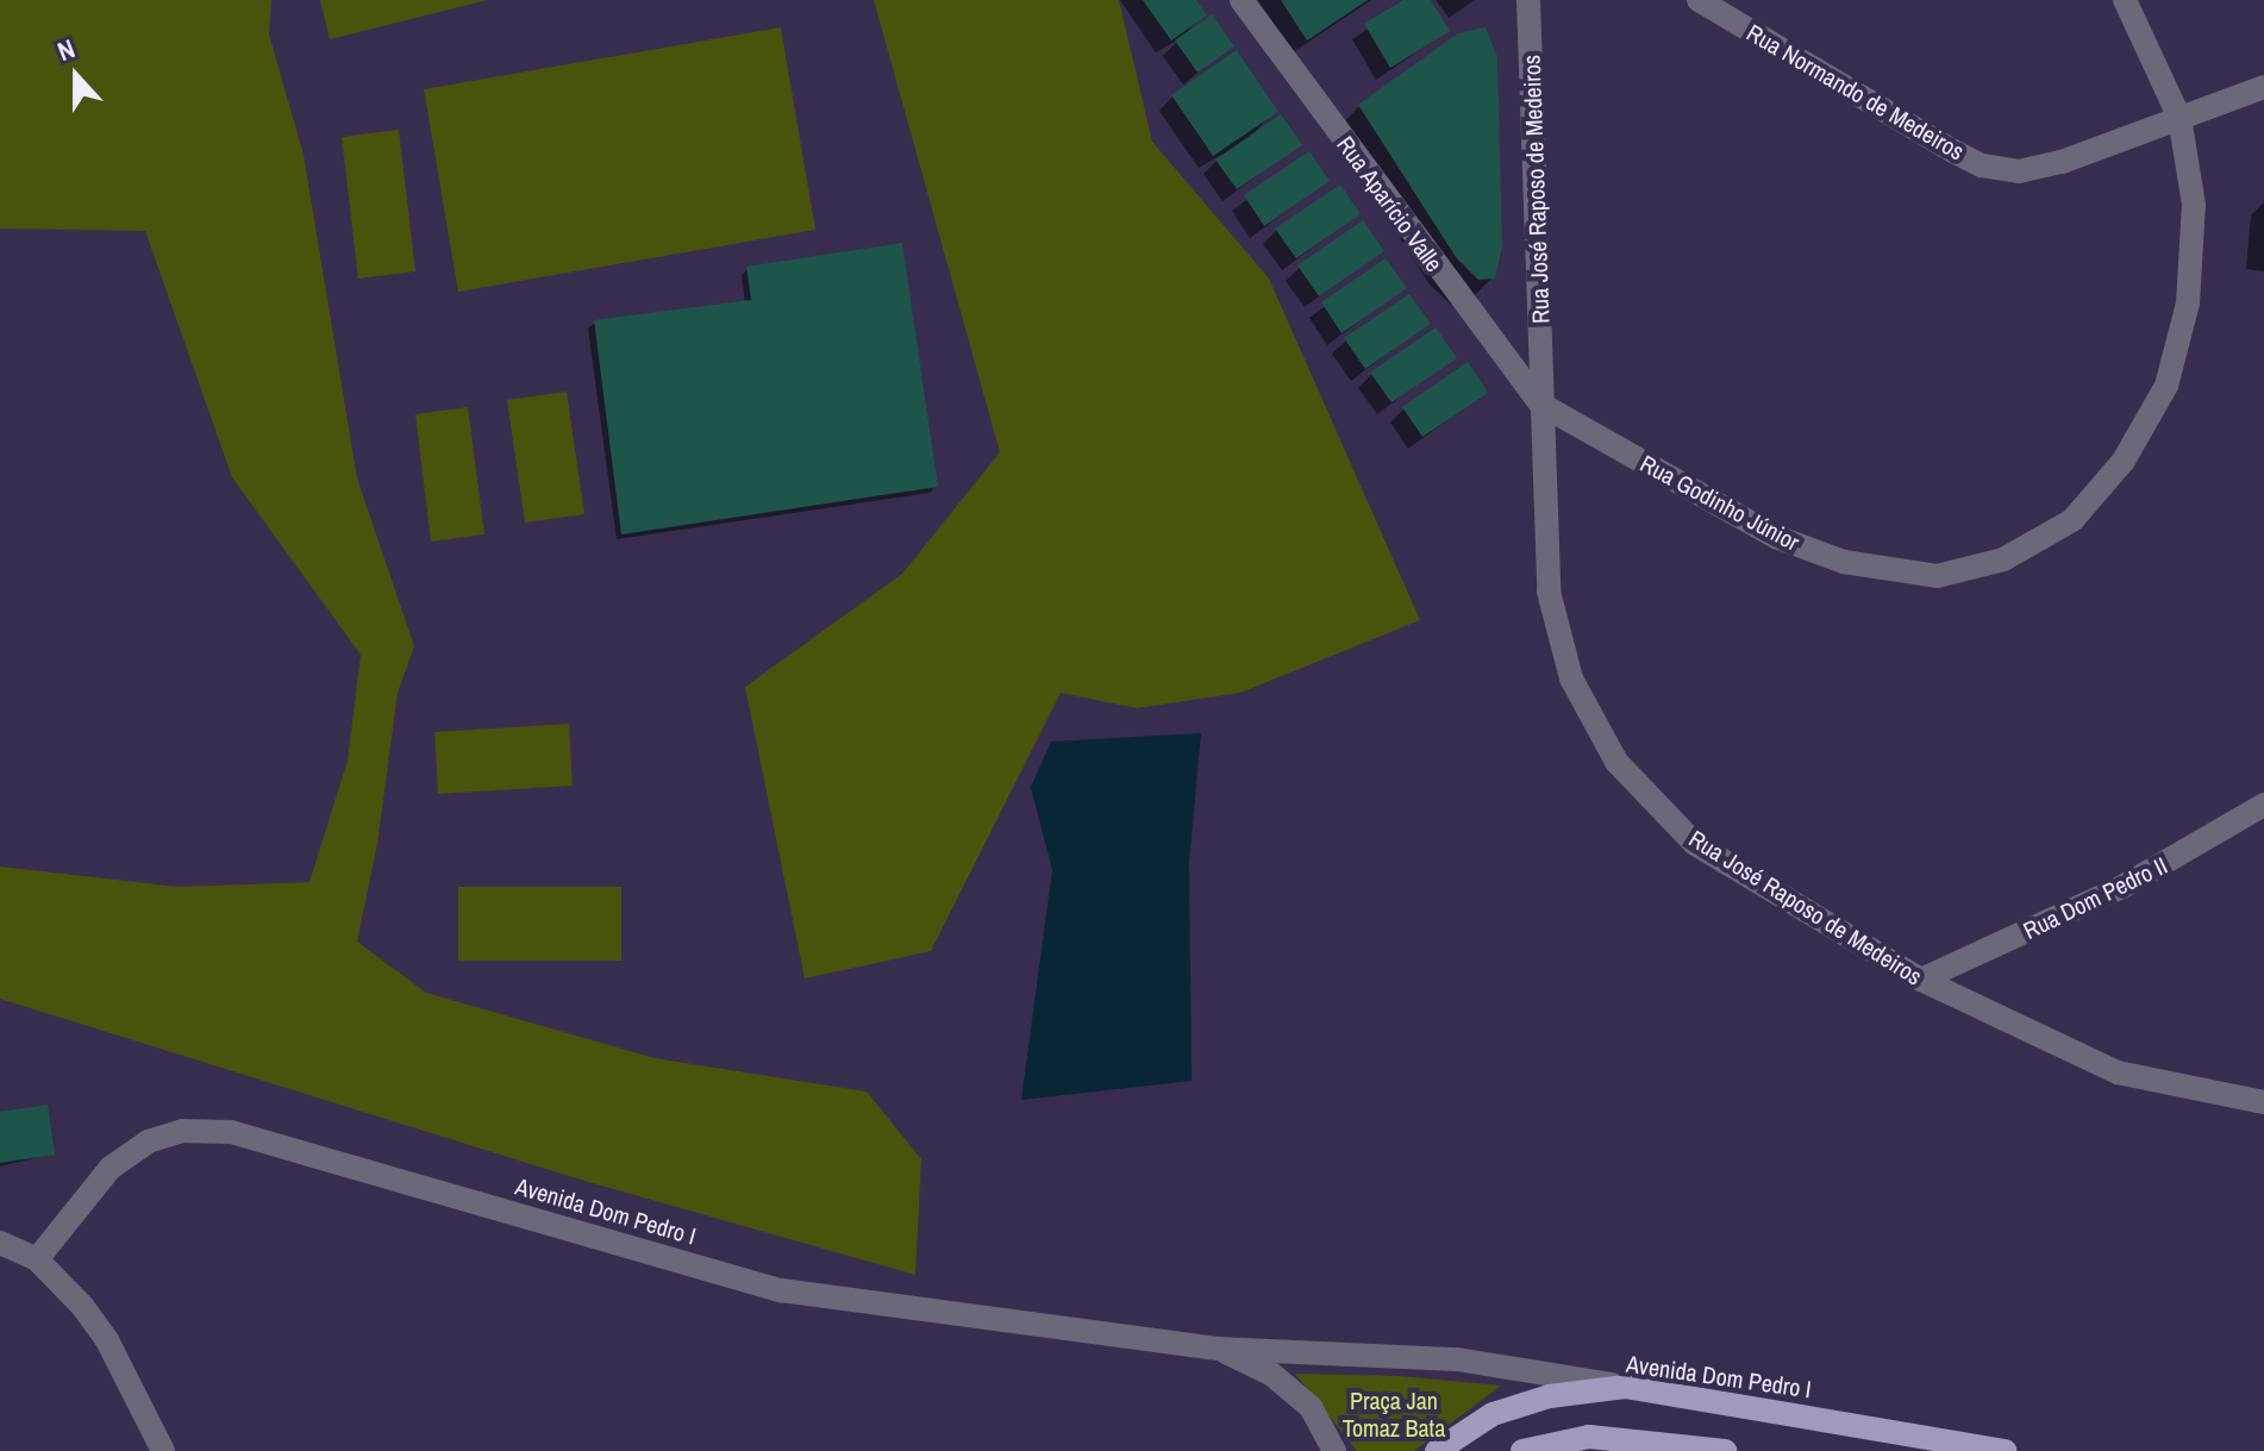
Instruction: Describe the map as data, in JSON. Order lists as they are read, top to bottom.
{
  "streets": {
    "main road": ["Avenida Dom Pedro I"],
    "street": [
      "Rua Normando de Medeiros",
      "Rua José Raposo de Medeiros",
      "Rua Aparício Valle",
      "Rua Godinho Júnior",
      "Rua Dom Pedro II"
    ]
  },
  "crossings": [
    ["Rua Normando de Medeiros", "Rua Godinho Júnior"],
    ["Rua José Raposo de Medeiros", "Rua Aparício Valle"],
    ["Rua José Raposo de Medeiros", "Rua Godinho Júnior"],
    ["Rua José Raposo de Medeiros", "Rua Dom Pedro II"],
    ["Rua Aparício Valle", "Rua Godinho Júnior"]
  ],
  "parks": ["Praça Jan Tomaz Bata"],
  "north": "top"
}
